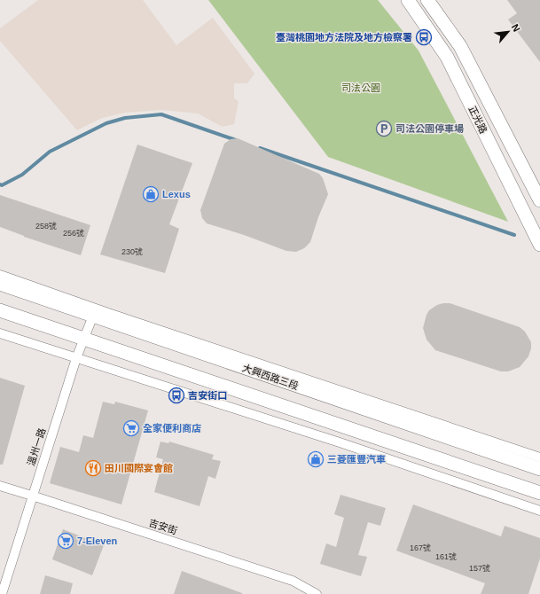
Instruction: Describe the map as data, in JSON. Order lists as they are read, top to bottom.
{
  "streets": {
    "street": [
      "正光路",
      "大興西路三段",
      "溫州一路",
      "吉安街"
    ]
  },
  "crossings": [
    ["大興西路三段", "溫州一路"],
    ["溫州一路", "吉安街"]
  ],
  "parks": ["司法公園"],
  "places": {
    "bus stop": ["臺灣桃園地方法院及地方檢察署", "吉安街口"],
    "parking": ["司法公園停車場"],
    "shop": ["Lexus", "三菱匯豐汽車"],
    "supermarket": ["全家便利商店", "7-Eleven"],
    "restaurant": ["田川國際宴會館"]
  },
  "house_numbers": [
    "258號",
    "256號",
    "230號",
    "167號",
    "161號",
    "157號"
  ],
  "north": "top right"
}
